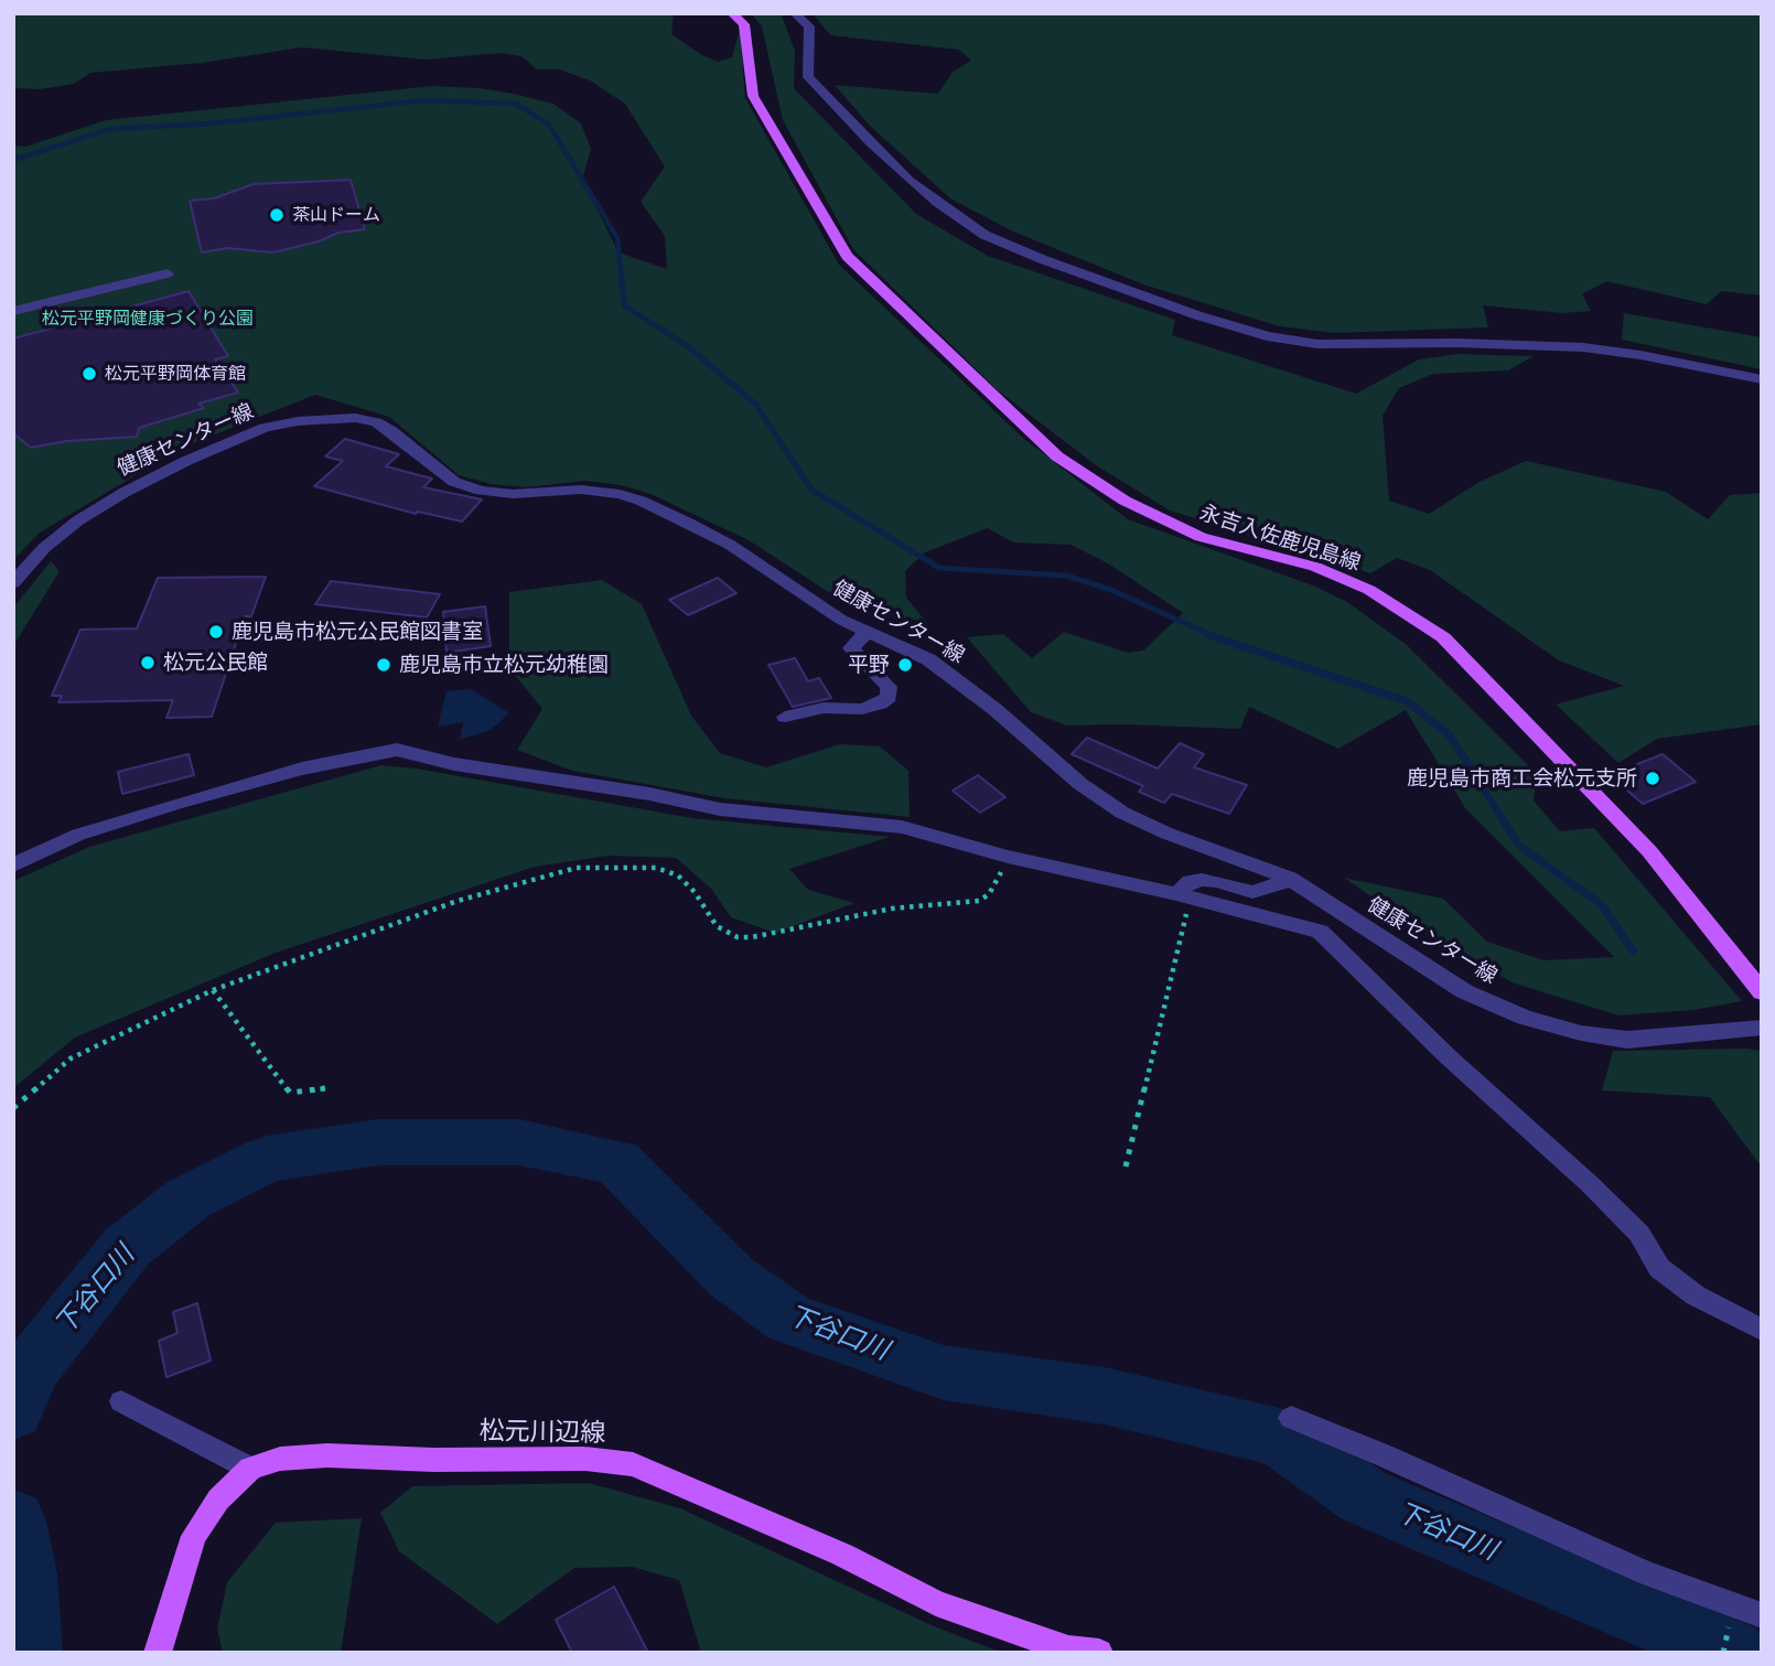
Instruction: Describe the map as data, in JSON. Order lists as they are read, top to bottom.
{
  "streets": {
    "main road": ["永吉入佐鹿児島線", "松元川辺線"],
    "street": ["健康センター線"]
  },
  "water": ["下谷口川"],
  "parks": ["松元平野岡健康づくり公園"],
  "places": [
    "茶山ドーム",
    "松元平野岡体育館",
    "鹿児島市松元公民館図書室",
    "松元公民館",
    "鹿児島市立松元幼稚園",
    "平野",
    "鹿児島市商工会松元支所"
  ]
}
